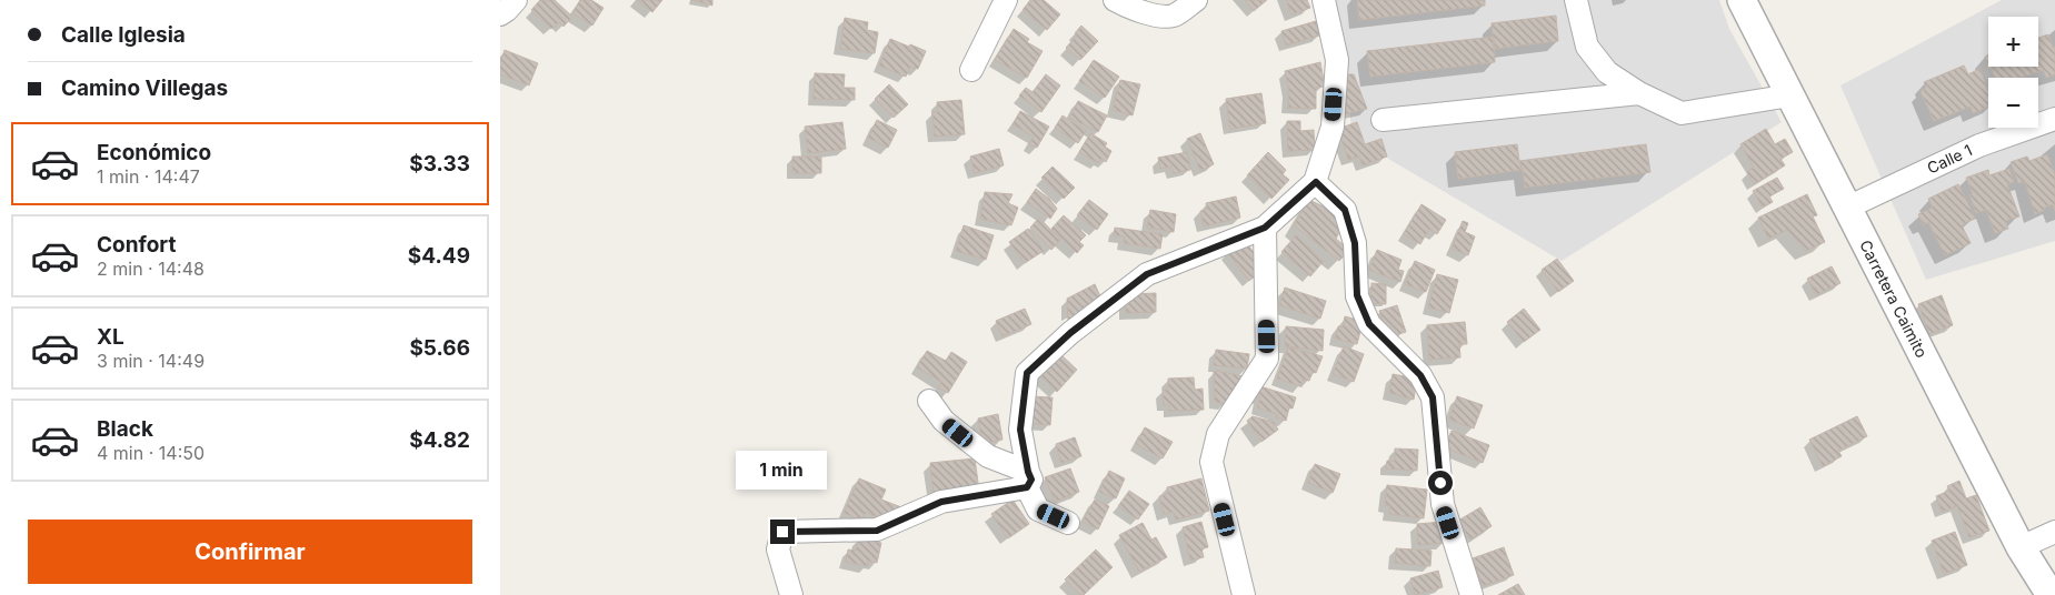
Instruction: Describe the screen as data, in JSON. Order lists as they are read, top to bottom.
{
  "streets": {
    "street": ["Calle 1", "Carretera Caimito"]
  },
  "crossings": [
    ["Calle 1", "Carretera Caimito"]
  ],
  "page": {
    "banner": ["Calle Iglesia", "Camino Villegas"],
    "map_buttons": ["+", "−"],
    "list": [
      {
        "name": "Económico",
        "note": "1 min · 14:47",
        "value": "$3.33"
      },
      {
        "name": "Confort",
        "note": "2 min · 14:48",
        "value": "$4.49"
      },
      {
        "name": "XL",
        "note": "3 min · 14:49",
        "value": "$5.66"
      },
      {
        "name": "Black",
        "note": "4 min · 14:50",
        "value": "$4.82"
      }
    ],
    "bubble": "1 min",
    "buttons": "Confirmar"
  }
}
